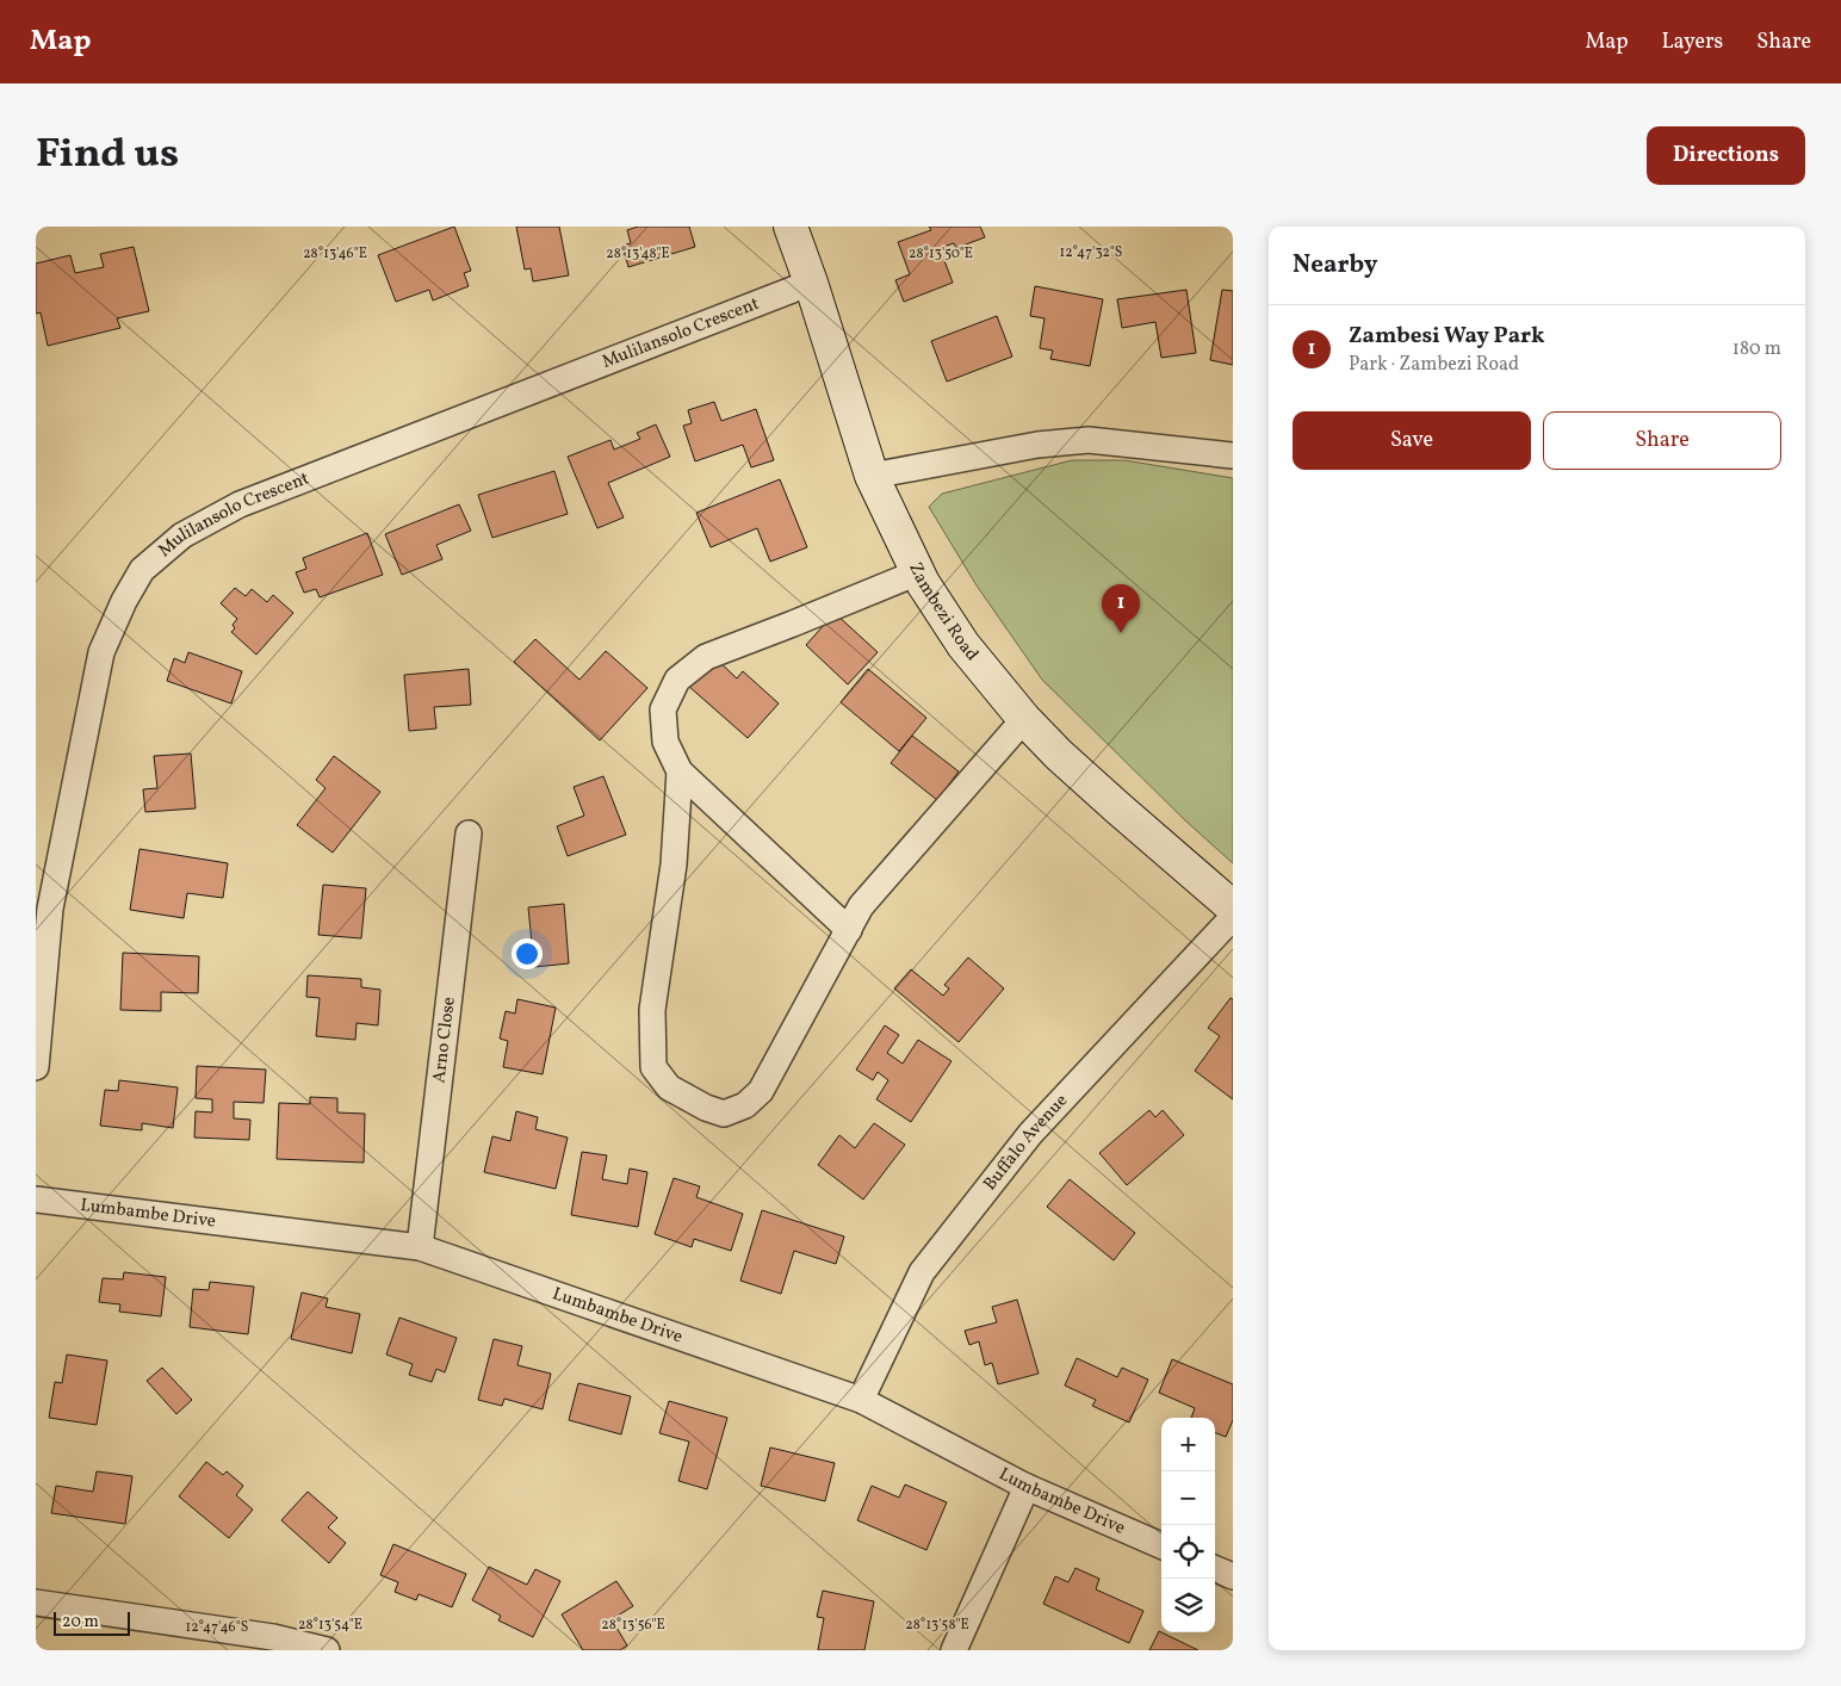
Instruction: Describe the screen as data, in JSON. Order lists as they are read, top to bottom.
{
  "streets": {
    "main road": ["Zambezi Road"],
    "street": [
      "Mulilansolo Crescent",
      "Arno Close",
      "Buffalo Avenue",
      "Lumbambe Drive"
    ]
  },
  "crossings": [
    ["Mulilansolo Crescent", "Zambezi Road"],
    ["Arno Close", "Lumbambe Drive"],
    ["Buffalo Avenue", "Lumbambe Drive"]
  ],
  "scale_bar": "20 m",
  "page": {
    "header": "Map",
    "nav": ["Map", "Layers", "Share"],
    "title": "Find us",
    "buttons": [
      "Directions",
      ["Save", "Share"]
    ],
    "heading": "Nearby",
    "list": [
      {
        "mark": "1",
        "name": "Zambesi Way Park",
        "note": "Park · Zambezi Road",
        "value": "180 m"
      }
    ],
    "pins": "1",
    "map_buttons": ["+", "−"],
    "scale": "20 m"
  },
  "coordinates": [
    "12°47'32\"S",
    "28°13'46\"E",
    "28°13'50\"E",
    "28°13'48\"E",
    "28°13'54\"E",
    "28°13'56\"E",
    "28°13'58\"E",
    "12°47'46\"S"
  ]
}
